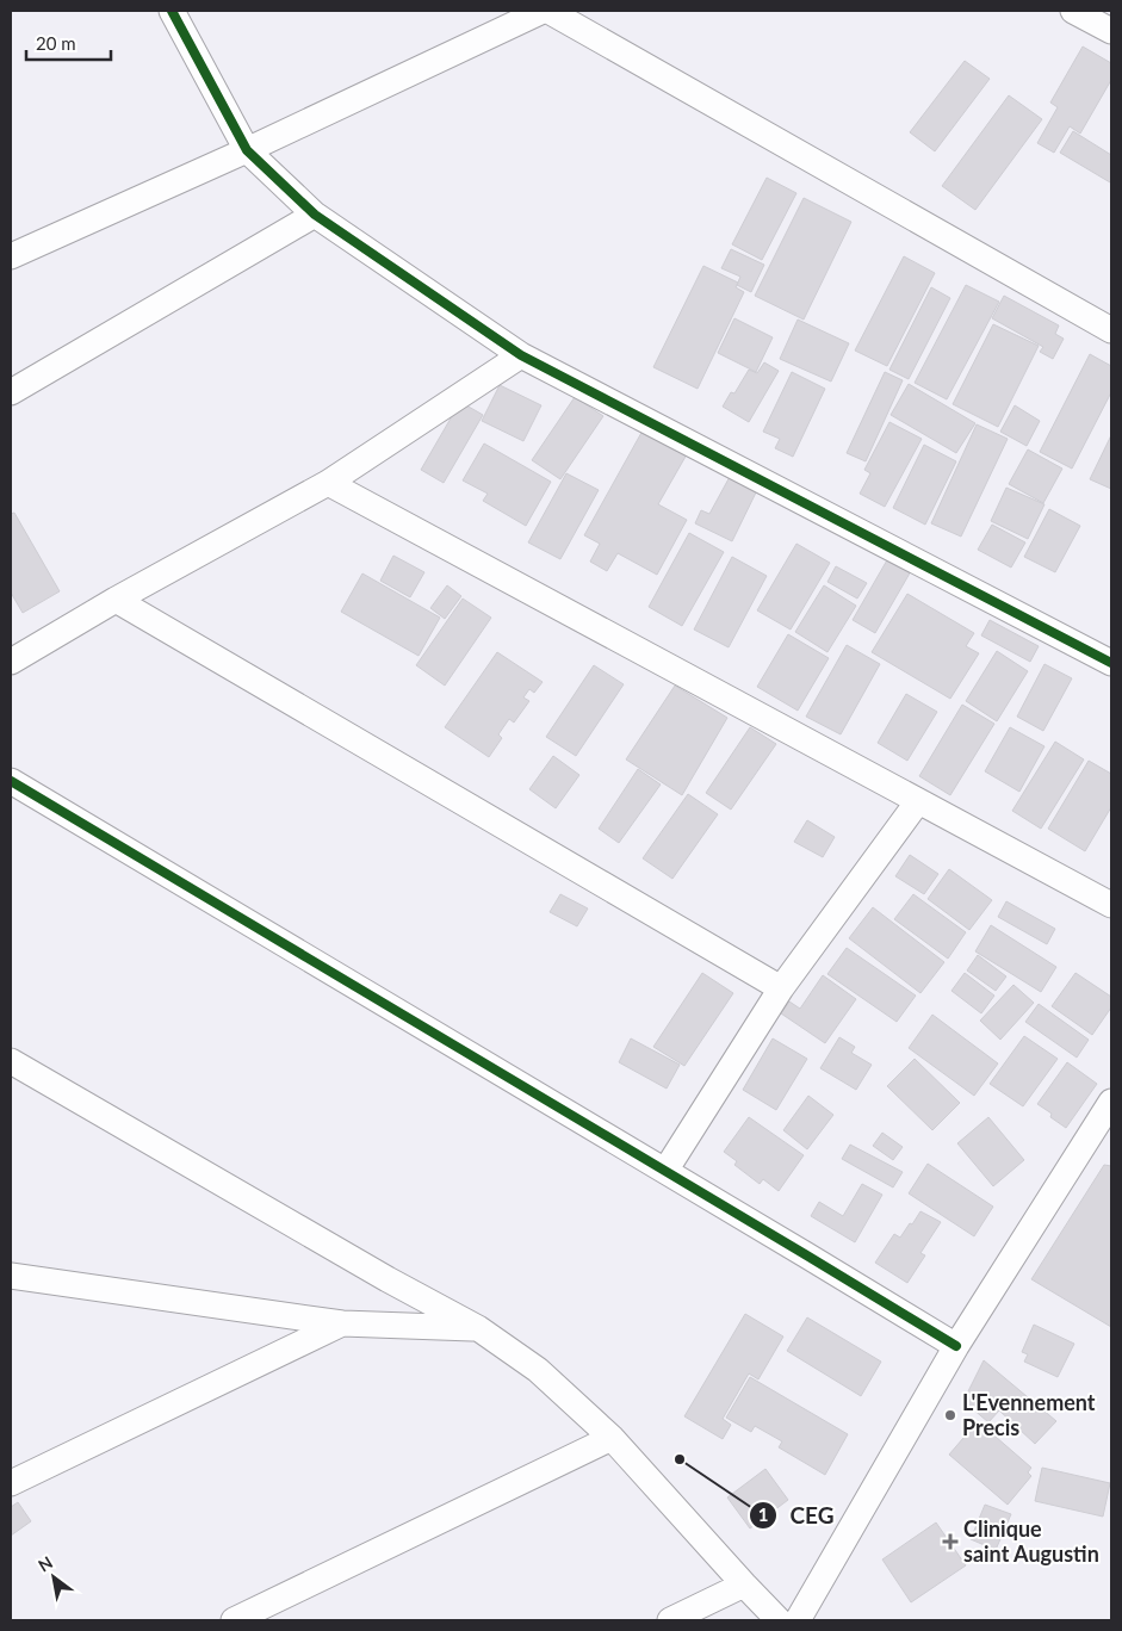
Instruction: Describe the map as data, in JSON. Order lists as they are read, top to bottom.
{
  "places": {
    "other": ["L'Evennement Precis", "CEG"],
    "health": ["Clinique saint Augustin"]
  },
  "scale_bar": "20 m",
  "north": "top left"
}
